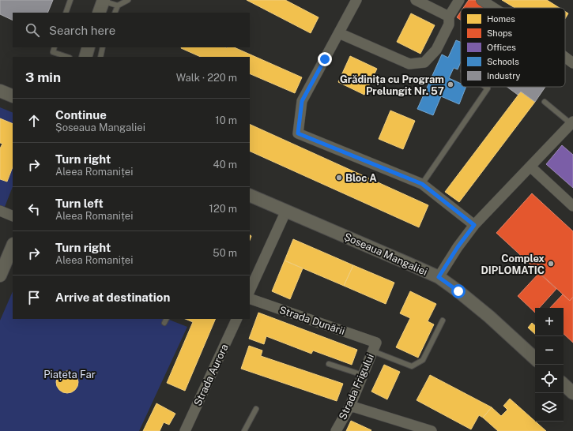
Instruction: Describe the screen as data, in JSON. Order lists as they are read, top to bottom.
{
  "streets": {
    "street": [
      "Șoseaua Mangaliei",
      "Strada Dunării",
      "Strada Aurora",
      "Strada Frigului"
    ]
  },
  "crossings": [
    ["Strada Dunării", "Strada Frigului"]
  ],
  "parks": ["Piațeta Far"],
  "places": ["Grădinița cu Program Prelungit Nr. 57", "Bloc A", "Complex DIPLOMATIC"],
  "legend": [
    "Homes",
    "Shops",
    "Offices",
    "Schools",
    "Industry"
  ],
  "page": {
    "search": "Search here",
    "heading": ["3 min", "Walk · 220 m"],
    "list": [
      ["Continue", "Șoseaua Mangaliei", "10 m"],
      ["Turn right", "Aleea Romaniței", "40 m"],
      ["Turn left", "Aleea Romaniței", "120 m"],
      ["Turn right", "Aleea Romaniței", "50 m"],
      "Arrive at destination"
    ],
    "map_buttons": ["+", "−"]
  }
}
